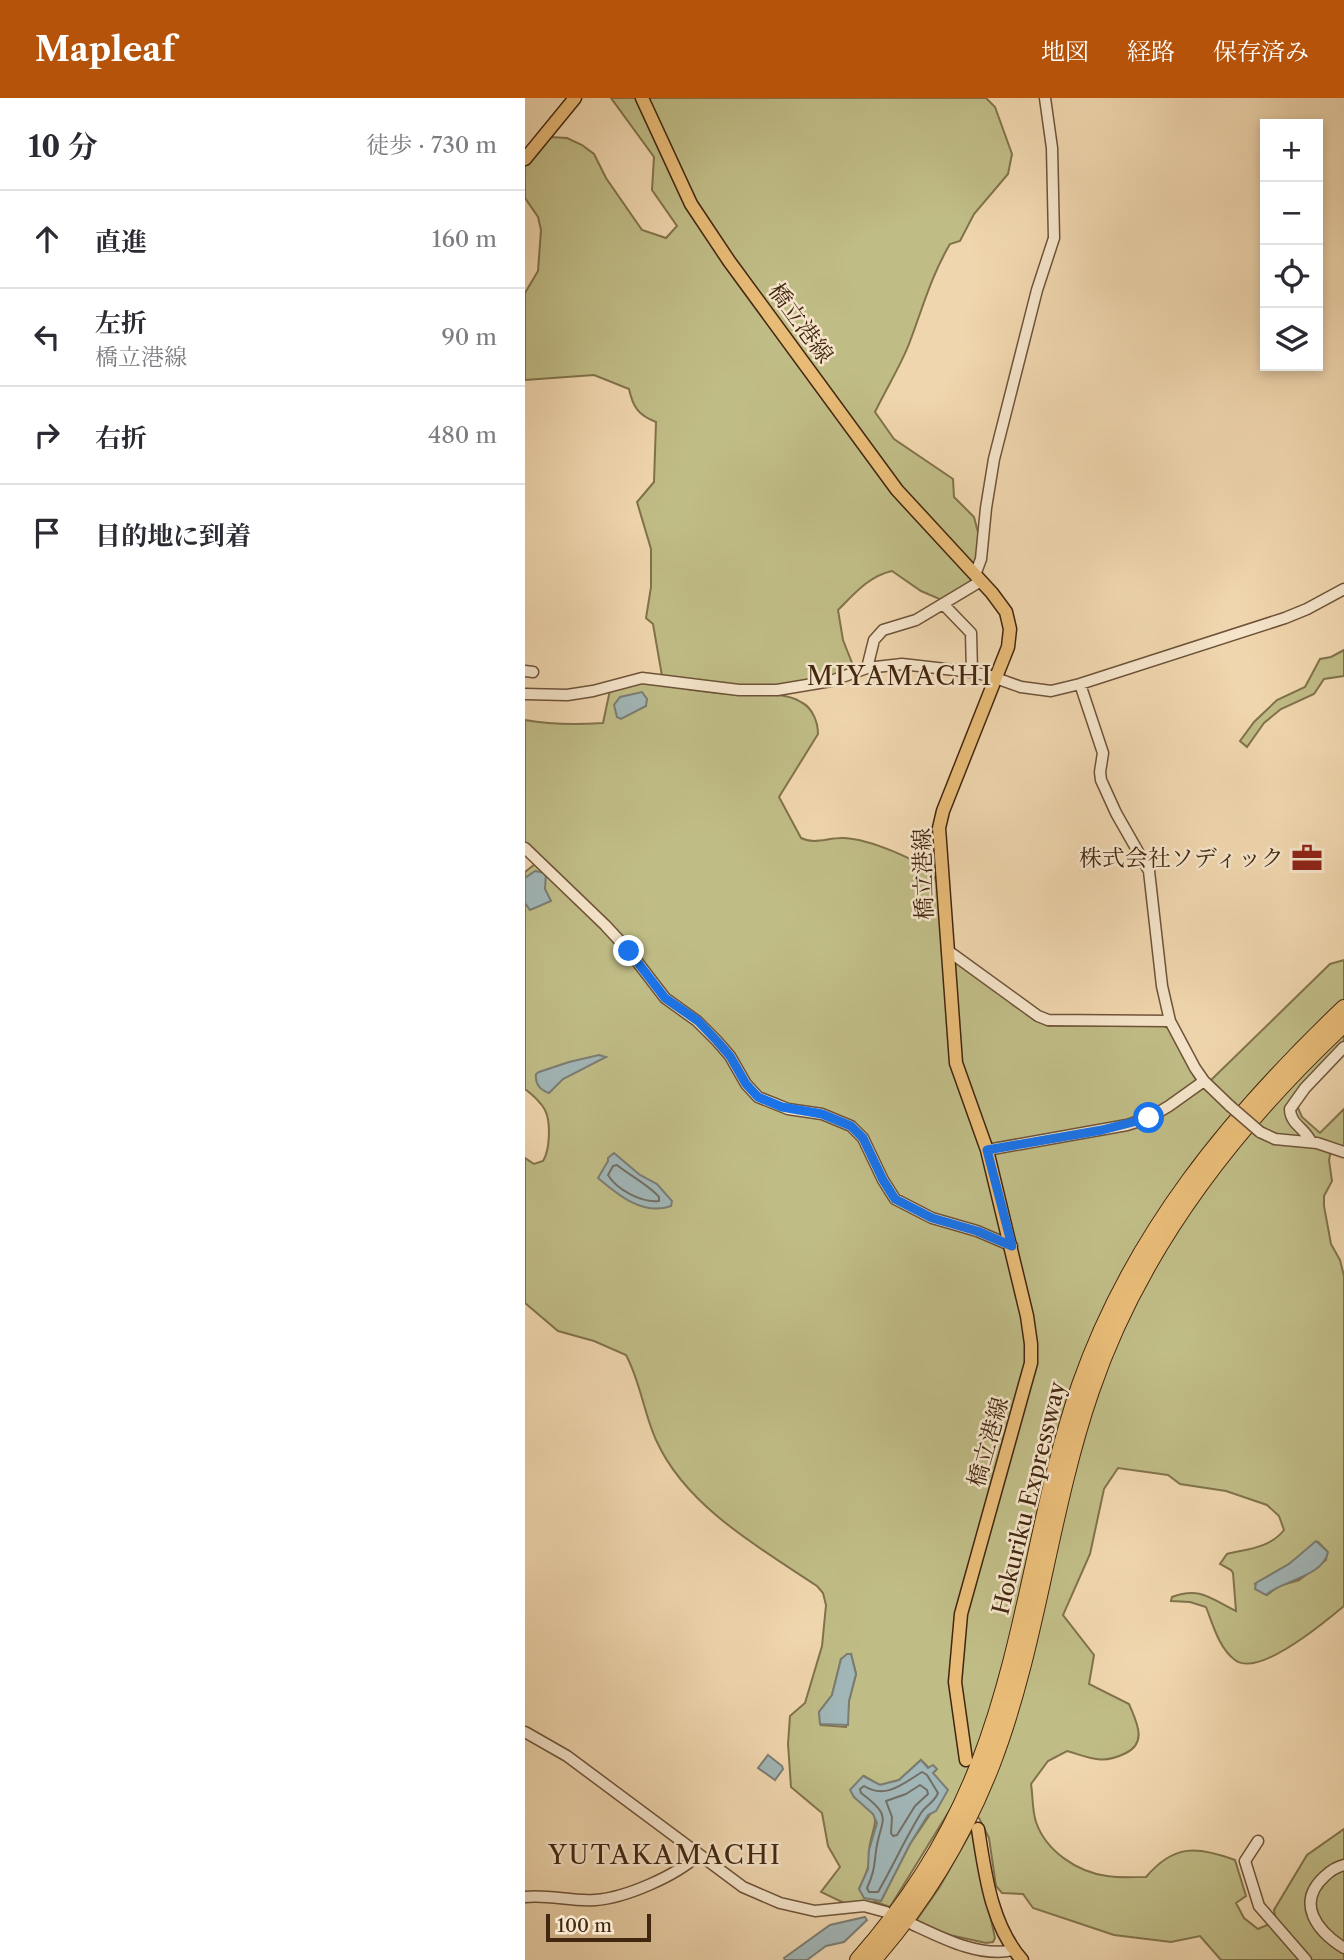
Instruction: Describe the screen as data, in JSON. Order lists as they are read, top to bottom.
{
  "streets": {
    "highway": ["Hokuriku Expressway"],
    "main road": ["橋立港線"]
  },
  "districts": ["MIYAMACHI", "YUTAKAMACHI"],
  "places": {
    "office": ["株式会社ソディック"]
  },
  "scale_bar": "100 m",
  "page": {
    "header": "Mapleaf",
    "nav": ["地図", "経路", "保存済み"],
    "heading": ["10 分", "徒歩 · 730 m"],
    "map_buttons": ["+", "−"],
    "list": [
      ["直進", "160 m"],
      ["左折", "橋立港線", "90 m"],
      ["右折", "480 m"],
      "目的地に到着"
    ],
    "scale": "100 m"
  }
}
